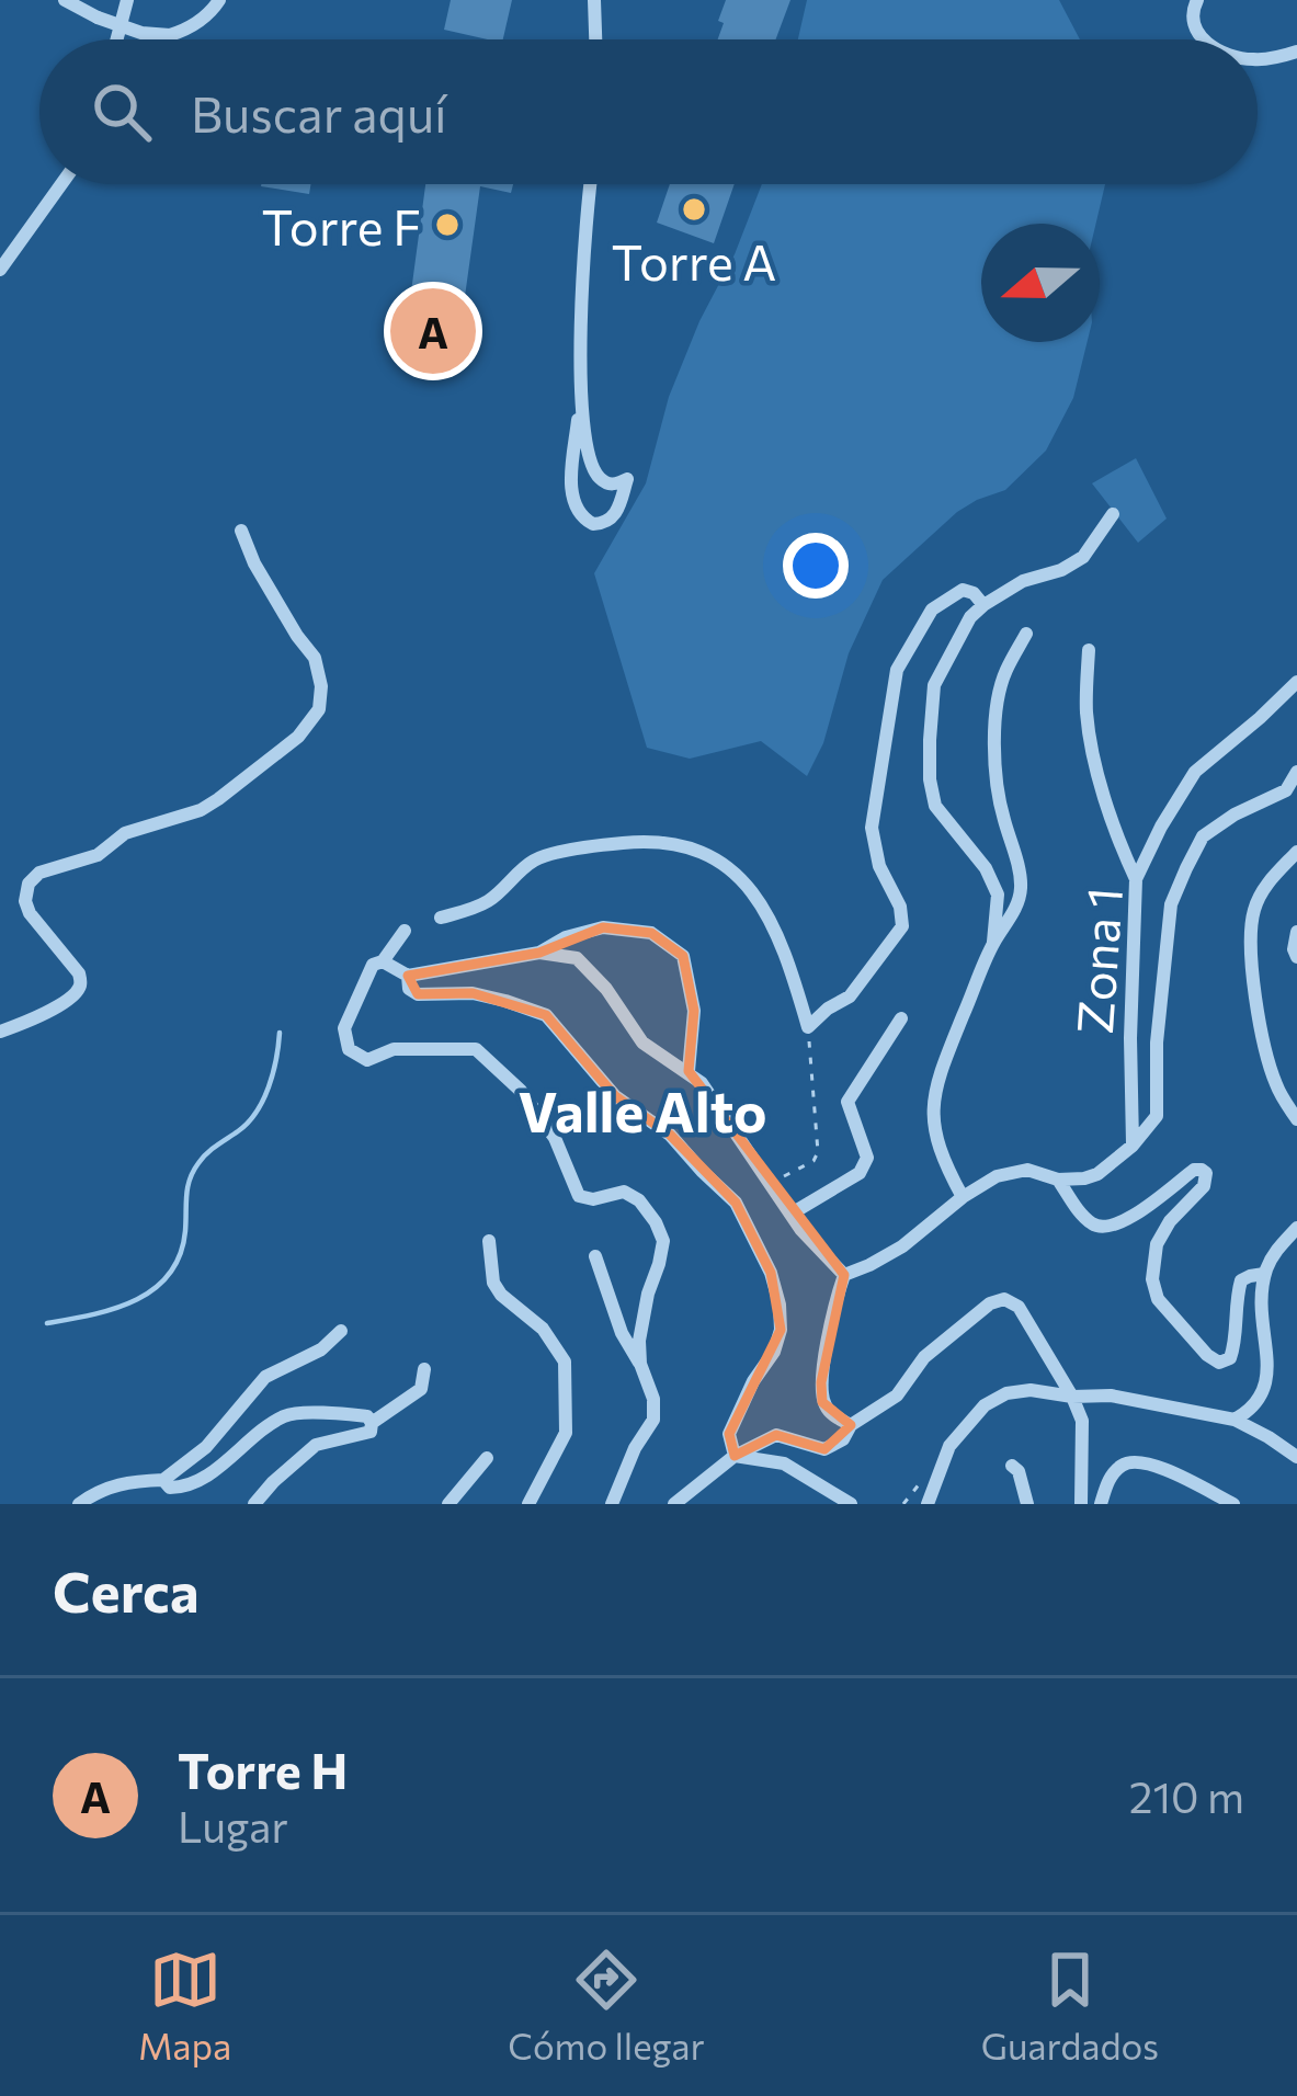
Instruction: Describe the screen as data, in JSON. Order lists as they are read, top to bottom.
{
  "streets": {
    "street": ["Zona 1"]
  },
  "districts": ["Valle Alto"],
  "places": ["Torre A", "Torre F"],
  "north": "left",
  "page": {
    "search": "Buscar aquí",
    "pins": "A",
    "heading": "Cerca",
    "list": [
      {
        "mark": "A",
        "name": "Torre H",
        "note": "Lugar",
        "value": "210 m"
      }
    ],
    "nav": ["Mapa", "Cómo llegar", "Guardados"]
  }
}
